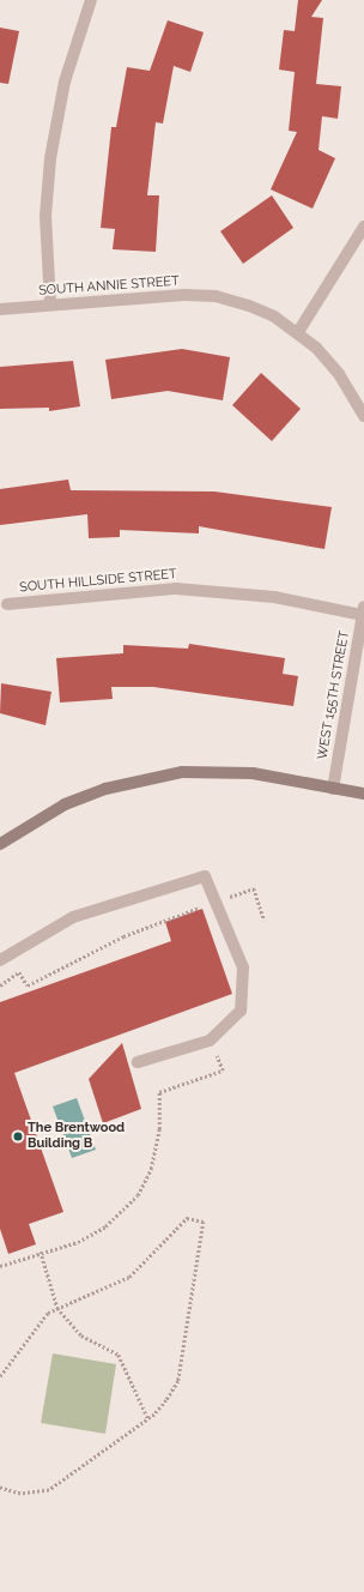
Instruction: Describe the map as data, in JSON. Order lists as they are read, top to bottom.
{
  "streets": {
    "street": ["SOUTH ANNIE STREET", "SOUTH HILLSIDE STREET", "WEST 155TH STREET"]
  },
  "crossings": [
    ["SOUTH HILLSIDE STREET", "WEST 155TH STREET"]
  ],
  "places": ["The Brentwood Building B"]
}
